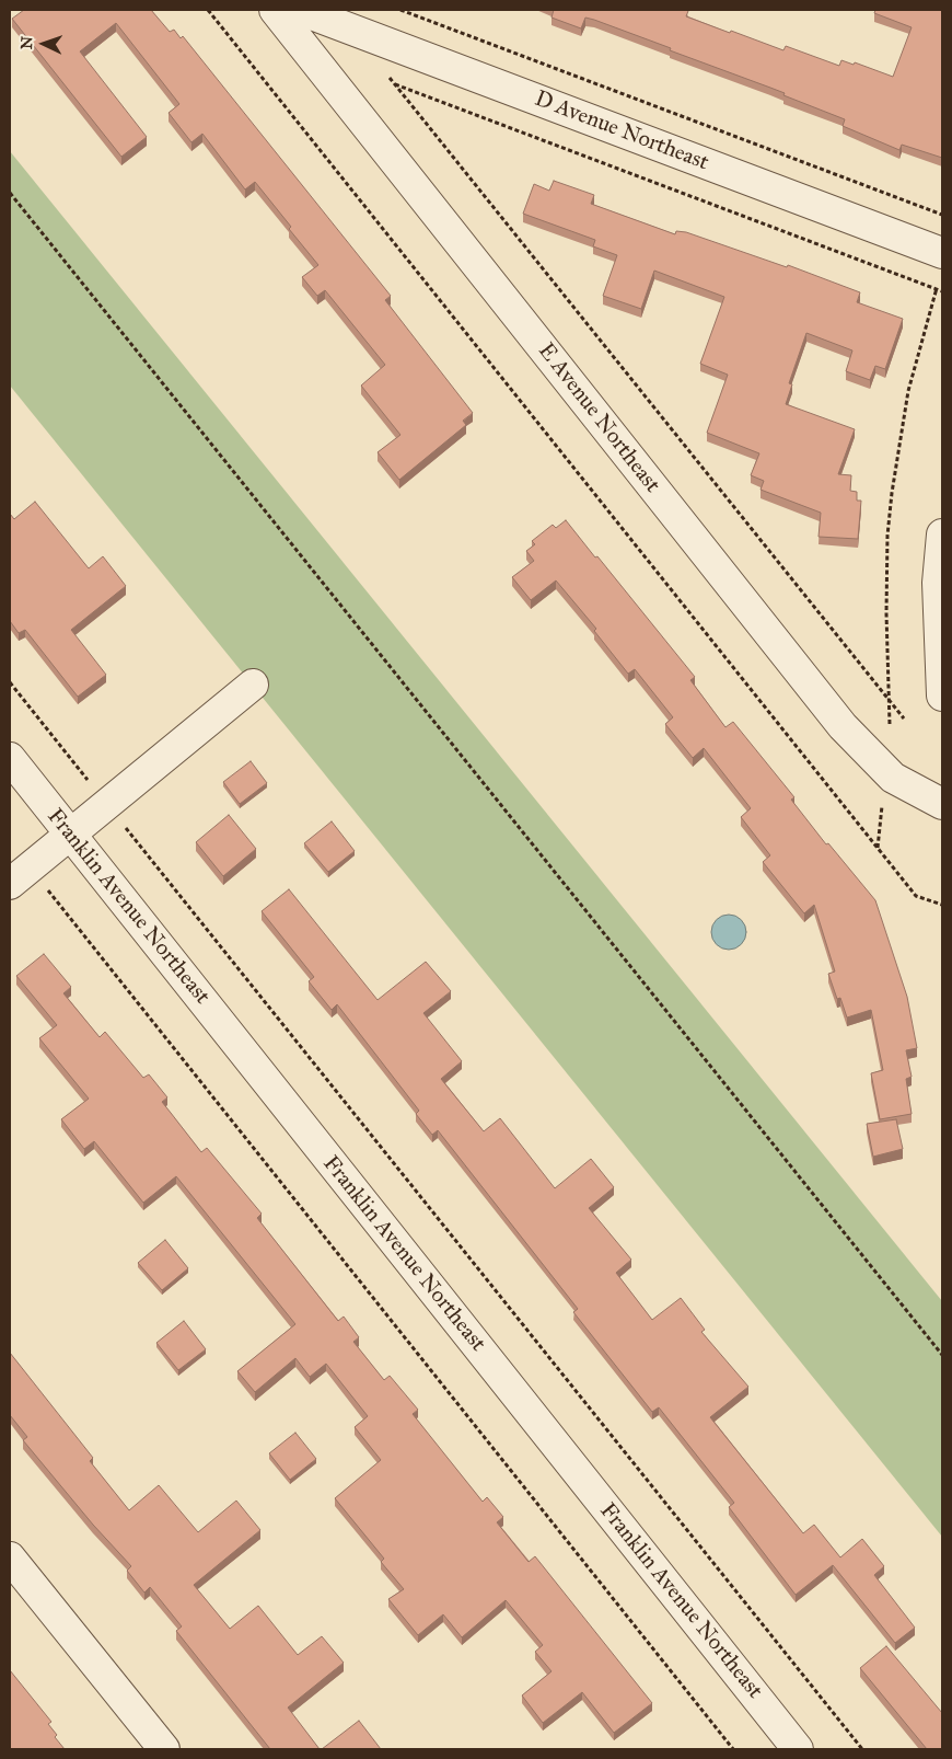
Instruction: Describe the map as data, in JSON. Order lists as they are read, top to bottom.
{
  "streets": {
    "street": ["D Avenue Northeast", "E Avenue Northeast", "Franklin Avenue Northeast"]
  },
  "north": "left"
}
